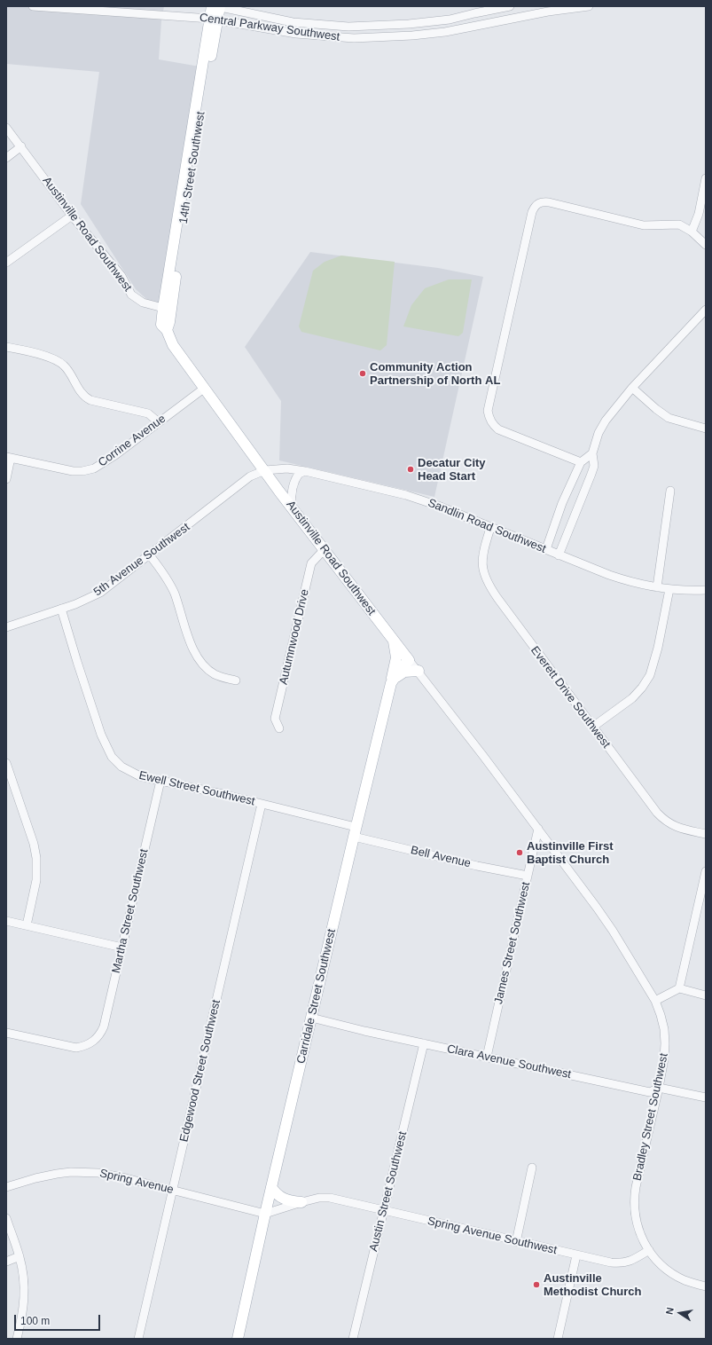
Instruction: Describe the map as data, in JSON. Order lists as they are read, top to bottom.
{
  "streets": {
    "main road": ["14th Street Southwest", "Austinville Road Southwest", "Carridale Street Southwest"],
    "street": [
      "Central Parkway Southwest",
      "Corrine Avenue",
      "Sandlin Road Southwest",
      "5th Avenue Southwest",
      "Autumnwood Drive",
      "Everett Drive Southwest",
      "Ewell Street Southwest",
      "Bell Avenue",
      "Martha Street Southwest",
      "James Street Southwest",
      "Clara Avenue Southwest",
      "Edgewood Street Southwest",
      "Bradley Street Southwest",
      "Spring Avenue",
      "Austin Street Southwest",
      "Spring Avenue Southwest"
    ]
  },
  "crossings": [
    ["Central Parkway Southwest", "14th Street Southwest"],
    ["14th Street Southwest", "Austinville Road Southwest"],
    ["Austinville Road Southwest", "Corrine Avenue"],
    ["Austinville Road Southwest", "Sandlin Road Southwest"],
    ["Austinville Road Southwest", "5th Avenue Southwest"],
    ["Austinville Road Southwest", "Autumnwood Drive"],
    ["Austinville Road Southwest", "James Street Southwest"],
    ["Austinville Road Southwest", "Carridale Street Southwest"],
    ["Austinville Road Southwest", "Bradley Street Southwest"],
    ["Sandlin Road Southwest", "5th Avenue Southwest"],
    ["Sandlin Road Southwest", "Everett Drive Southwest"],
    ["5th Avenue Southwest", "Ewell Street Southwest"],
    ["Ewell Street Southwest", "Bell Avenue"],
    ["Ewell Street Southwest", "Martha Street Southwest"],
    ["Ewell Street Southwest", "Carridale Street Southwest"],
    ["Ewell Street Southwest", "Edgewood Street Southwest"],
    ["Bell Avenue", "James Street Southwest"],
    ["Bell Avenue", "Carridale Street Southwest"],
    ["James Street Southwest", "Clara Avenue Southwest"],
    ["Carridale Street Southwest", "Clara Avenue Southwest"],
    ["Carridale Street Southwest", "Spring Avenue"],
    ["Carridale Street Southwest", "Spring Avenue Southwest"],
    ["Clara Avenue Southwest", "Bradley Street Southwest"],
    ["Clara Avenue Southwest", "Austin Street Southwest"],
    ["Edgewood Street Southwest", "Spring Avenue"],
    ["Bradley Street Southwest", "Spring Avenue Southwest"],
    ["Spring Avenue", "Spring Avenue Southwest"],
    ["Austin Street Southwest", "Spring Avenue Southwest"]
  ],
  "places": [
    "Community Action Partnership of North AL",
    "Decatur City Head Start",
    "Austinville First Baptist Church",
    "Austinville Methodist Church"
  ],
  "scale_bar": "100 m",
  "north": "left"
}
